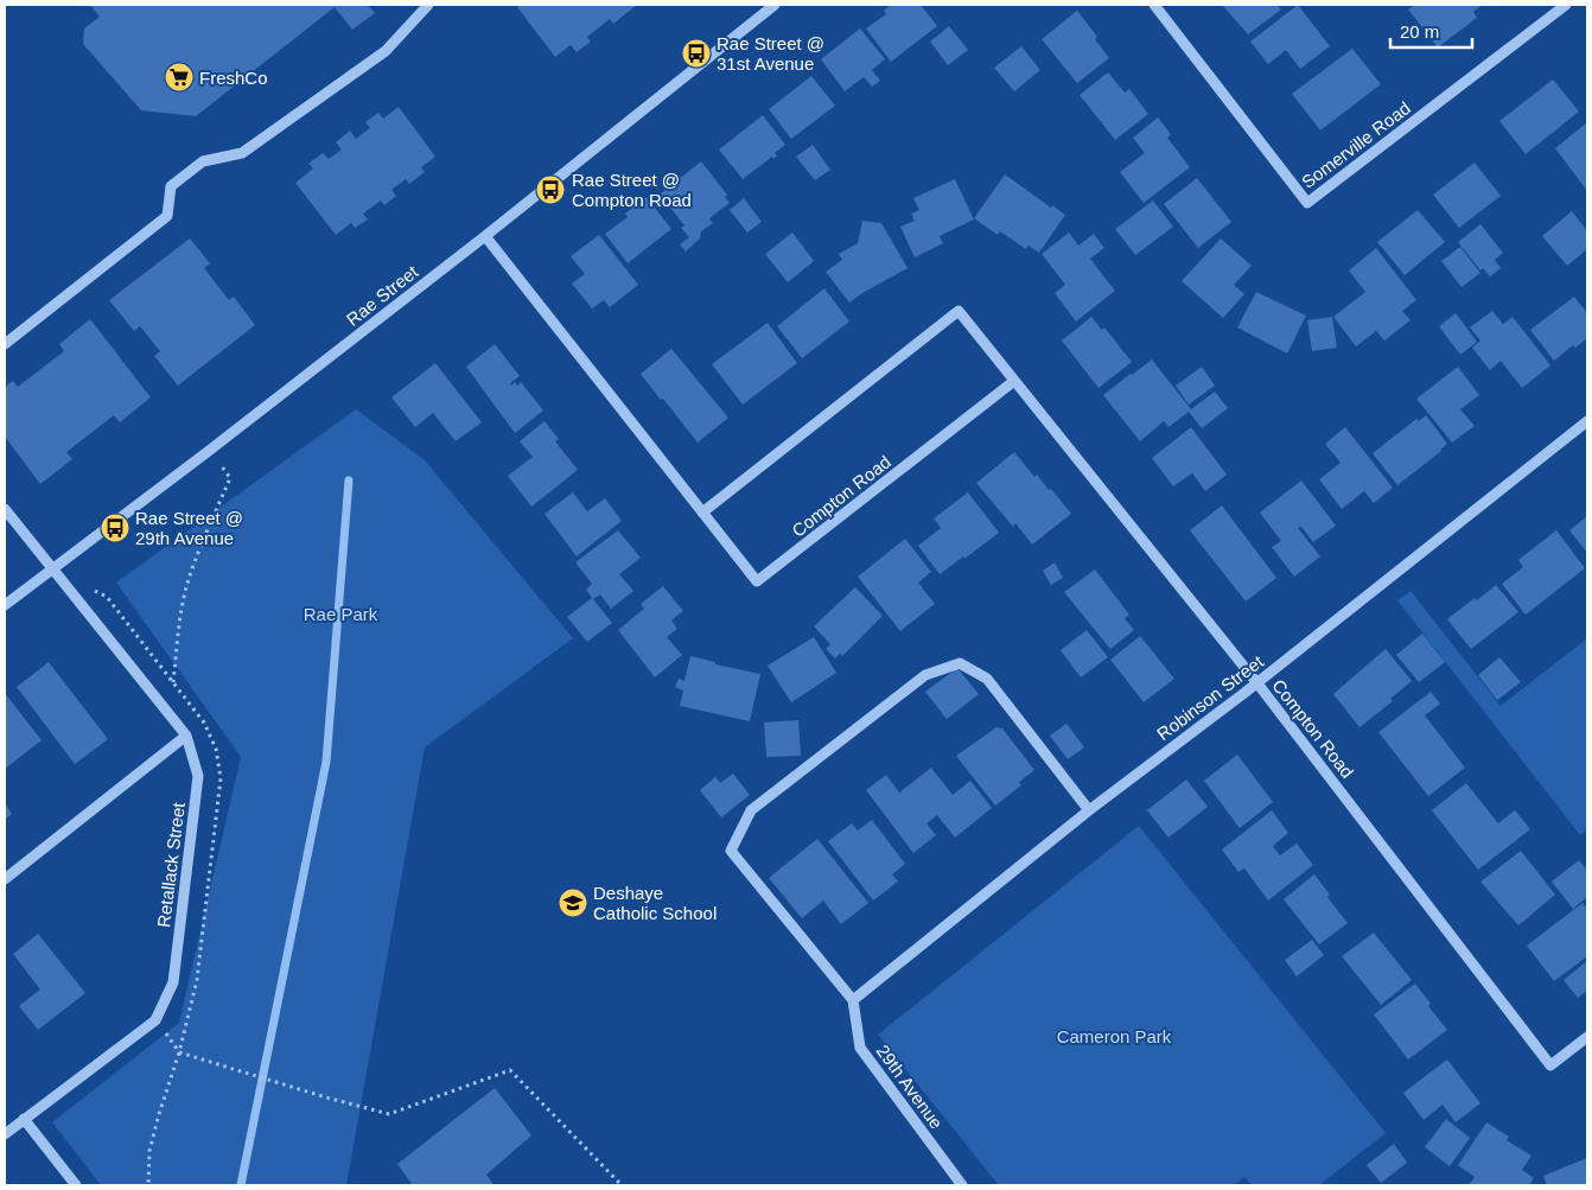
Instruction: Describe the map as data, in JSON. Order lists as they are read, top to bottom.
{
  "streets": {
    "street": [
      "Somerville Road",
      "Rae Street",
      "Compton Road",
      "Robinson Street",
      "Retallack Street",
      "29th Avenue"
    ]
  },
  "crossings": [
    ["Rae Street", "Compton Road"],
    ["Rae Street", "Retallack Street"],
    ["Compton Road", "Robinson Street"],
    ["Robinson Street", "29th Avenue"]
  ],
  "parks": ["Rae Park", "Cameron Park"],
  "places": {
    "bus stop": ["Rae Street @ 31st Avenue", "Rae Street @ Compton Road", "Rae Street @ 29th Avenue"],
    "supermarket": ["FreshCo"],
    "school or university": ["Deshaye Catholic School"]
  },
  "scale_bar": "20 m"
}
